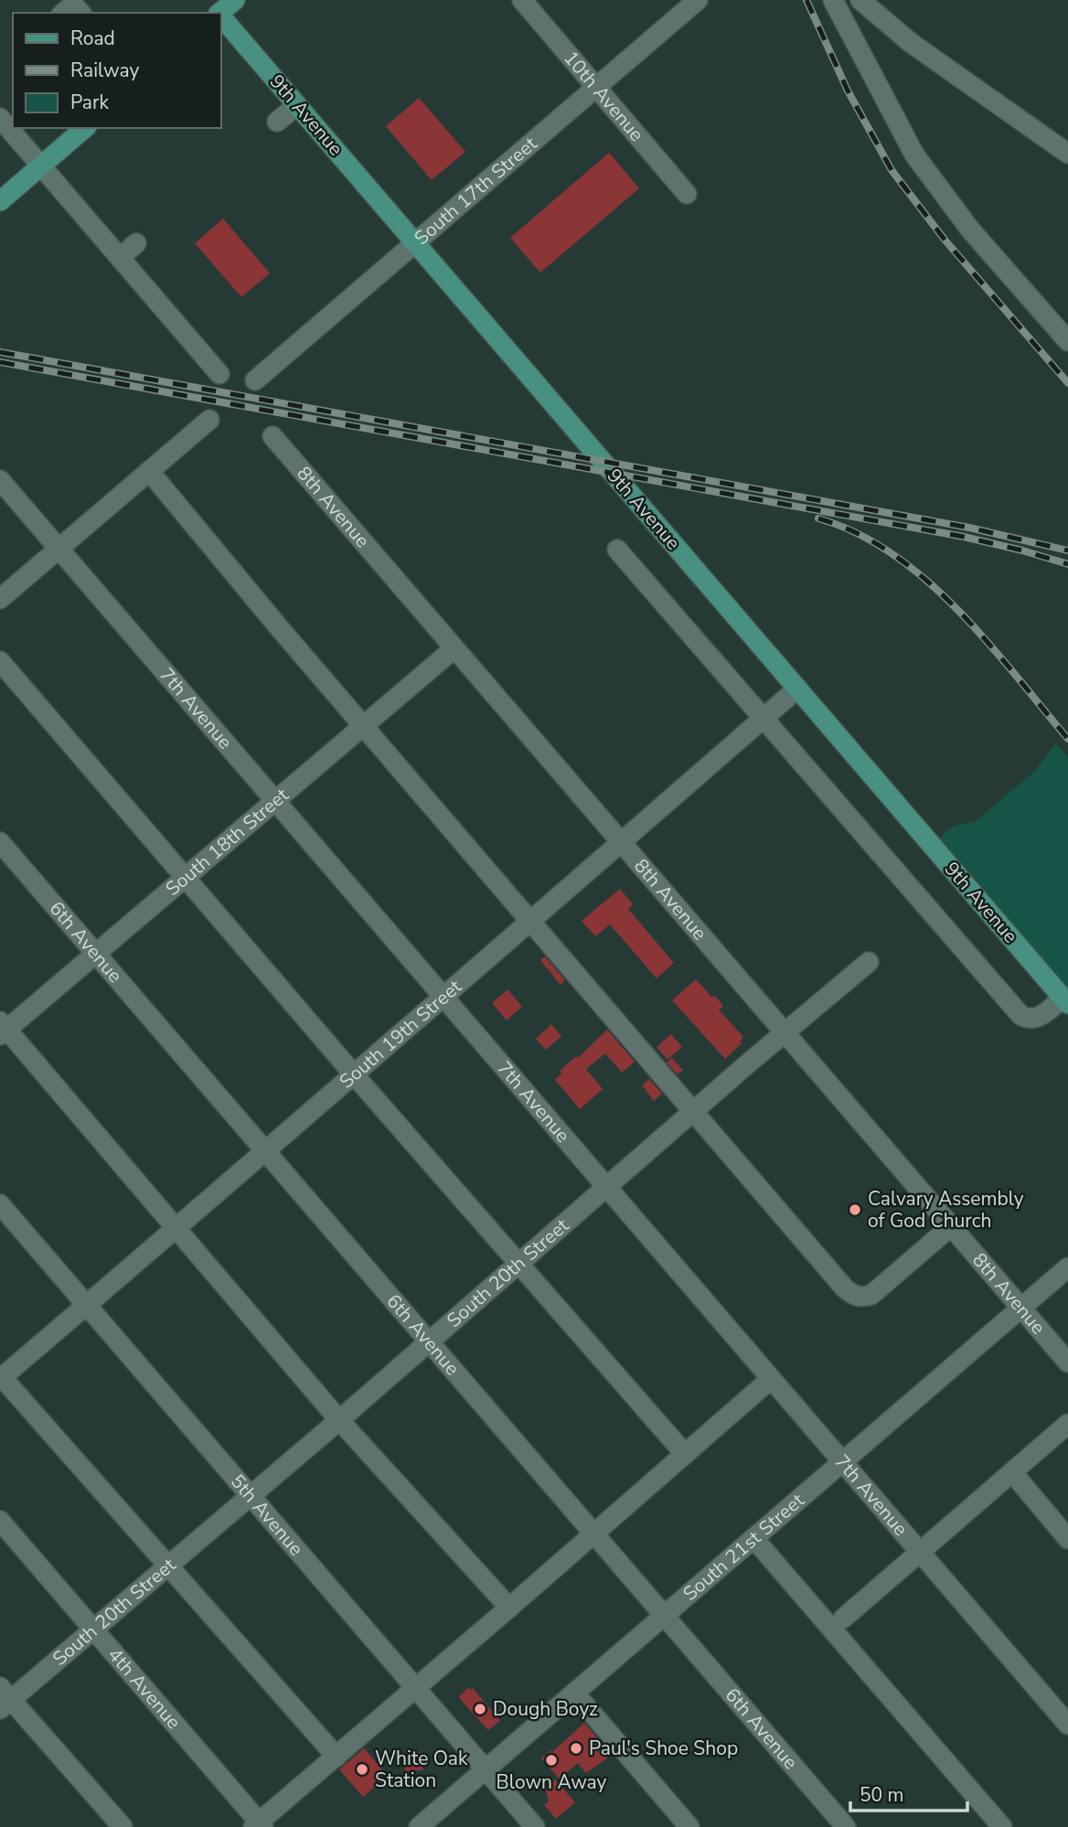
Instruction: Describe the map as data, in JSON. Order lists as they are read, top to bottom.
{
  "streets": {
    "main road": ["9th Avenue"],
    "street": [
      "10th Avenue",
      "South 17th Street",
      "8th Avenue",
      "7th Avenue",
      "South 18th Street",
      "6th Avenue",
      "South 19th Street",
      "South 20th Street",
      "5th Avenue",
      "South 21st Street",
      "4th Avenue"
    ]
  },
  "crossings": [
    ["10th Avenue", "South 17th Street"],
    ["9th Avenue", "South 17th Street"],
    ["9th Avenue", "South 19th Street"],
    ["8th Avenue", "South 18th Street"],
    ["8th Avenue", "South 19th Street"],
    ["8th Avenue", "South 20th Street"],
    ["8th Avenue", "South 21st Street"],
    ["7th Avenue", "South 18th Street"],
    ["7th Avenue", "South 19th Street"],
    ["7th Avenue", "South 20th Street"],
    ["7th Avenue", "South 21st Street"],
    ["South 18th Street", "6th Avenue"],
    ["6th Avenue", "South 19th Street"],
    ["6th Avenue", "South 20th Street"],
    ["6th Avenue", "South 21st Street"],
    ["South 19th Street", "5th Avenue"],
    ["South 20th Street", "5th Avenue"],
    ["South 20th Street", "4th Avenue"],
    ["5th Avenue", "South 21st Street"]
  ],
  "places": [
    "Calvary Assembly of God Church",
    "Dough Boyz",
    "Paul's Shoe Shop",
    "Blown Away",
    "White Oak Station"
  ],
  "legend": ["Road", "Railway", "Park"],
  "scale_bar": "50 m"
}
